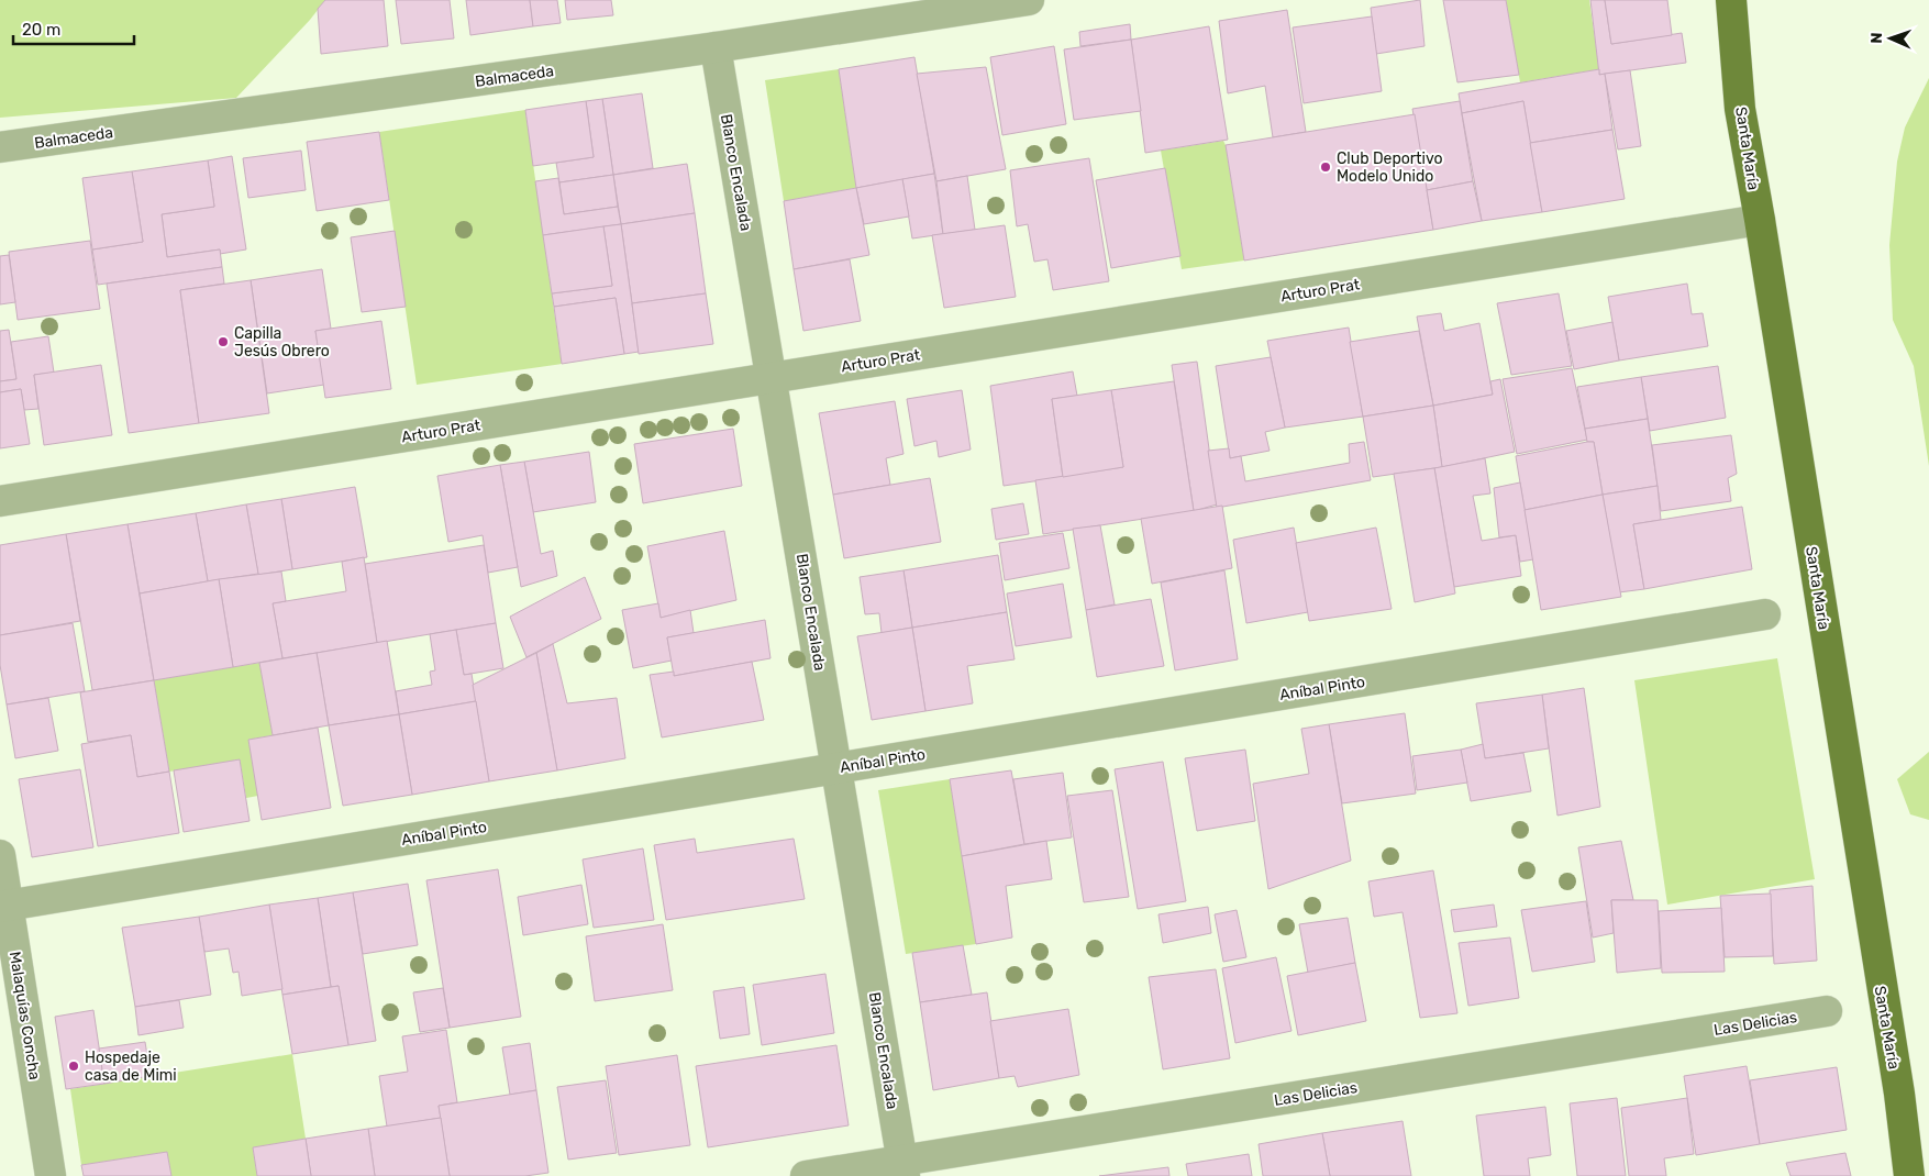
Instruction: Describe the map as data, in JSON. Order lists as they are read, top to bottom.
{
  "streets": {
    "main road": ["Santa María"],
    "street": [
      "Balmaceda",
      "Blanco Encalada",
      "Arturo Prat",
      "Aníbal Pinto",
      "Malaquías Concha",
      "Las Delicias"
    ]
  },
  "crossings": [
    ["Balmaceda", "Blanco Encalada"],
    ["Santa María", "Arturo Prat"],
    ["Blanco Encalada", "Arturo Prat"],
    ["Blanco Encalada", "Aníbal Pinto"],
    ["Blanco Encalada", "Las Delicias"],
    ["Aníbal Pinto", "Malaquías Concha"]
  ],
  "places": ["Club Deportivo Modelo Unido", "Capilla Jesús Obrero", "Hospedaje casa de Mimi"],
  "scale_bar": "20 m",
  "north": "left"
}
